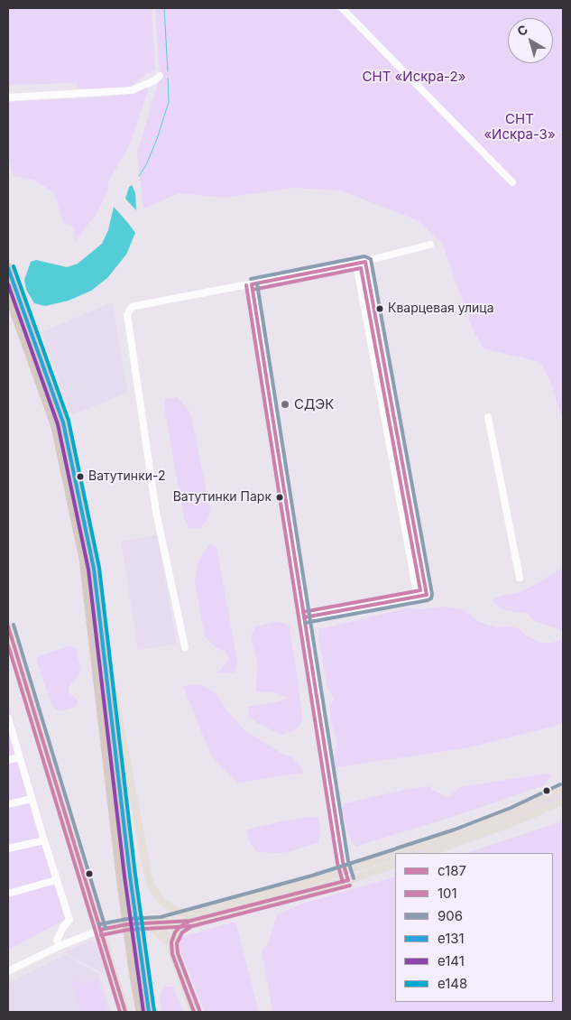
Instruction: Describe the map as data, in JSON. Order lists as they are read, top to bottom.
{
  "parks": ["СНТ «Искра-2»", "СНТ «Искра-3»"],
  "places": [
    "Кварцевая улица",
    "СДЭК",
    "Ватутинки-2",
    "Ватутинки Парк"
  ],
  "lines": [
    "transit line 906",
    "transit line с187",
    "transit line е148",
    "transit line 101",
    "transit line е131",
    "transit line е141"
  ],
  "legend": [
    "с187",
    "101",
    "906",
    "е131",
    "е141",
    "е148"
  ],
  "north": "top left"
}
